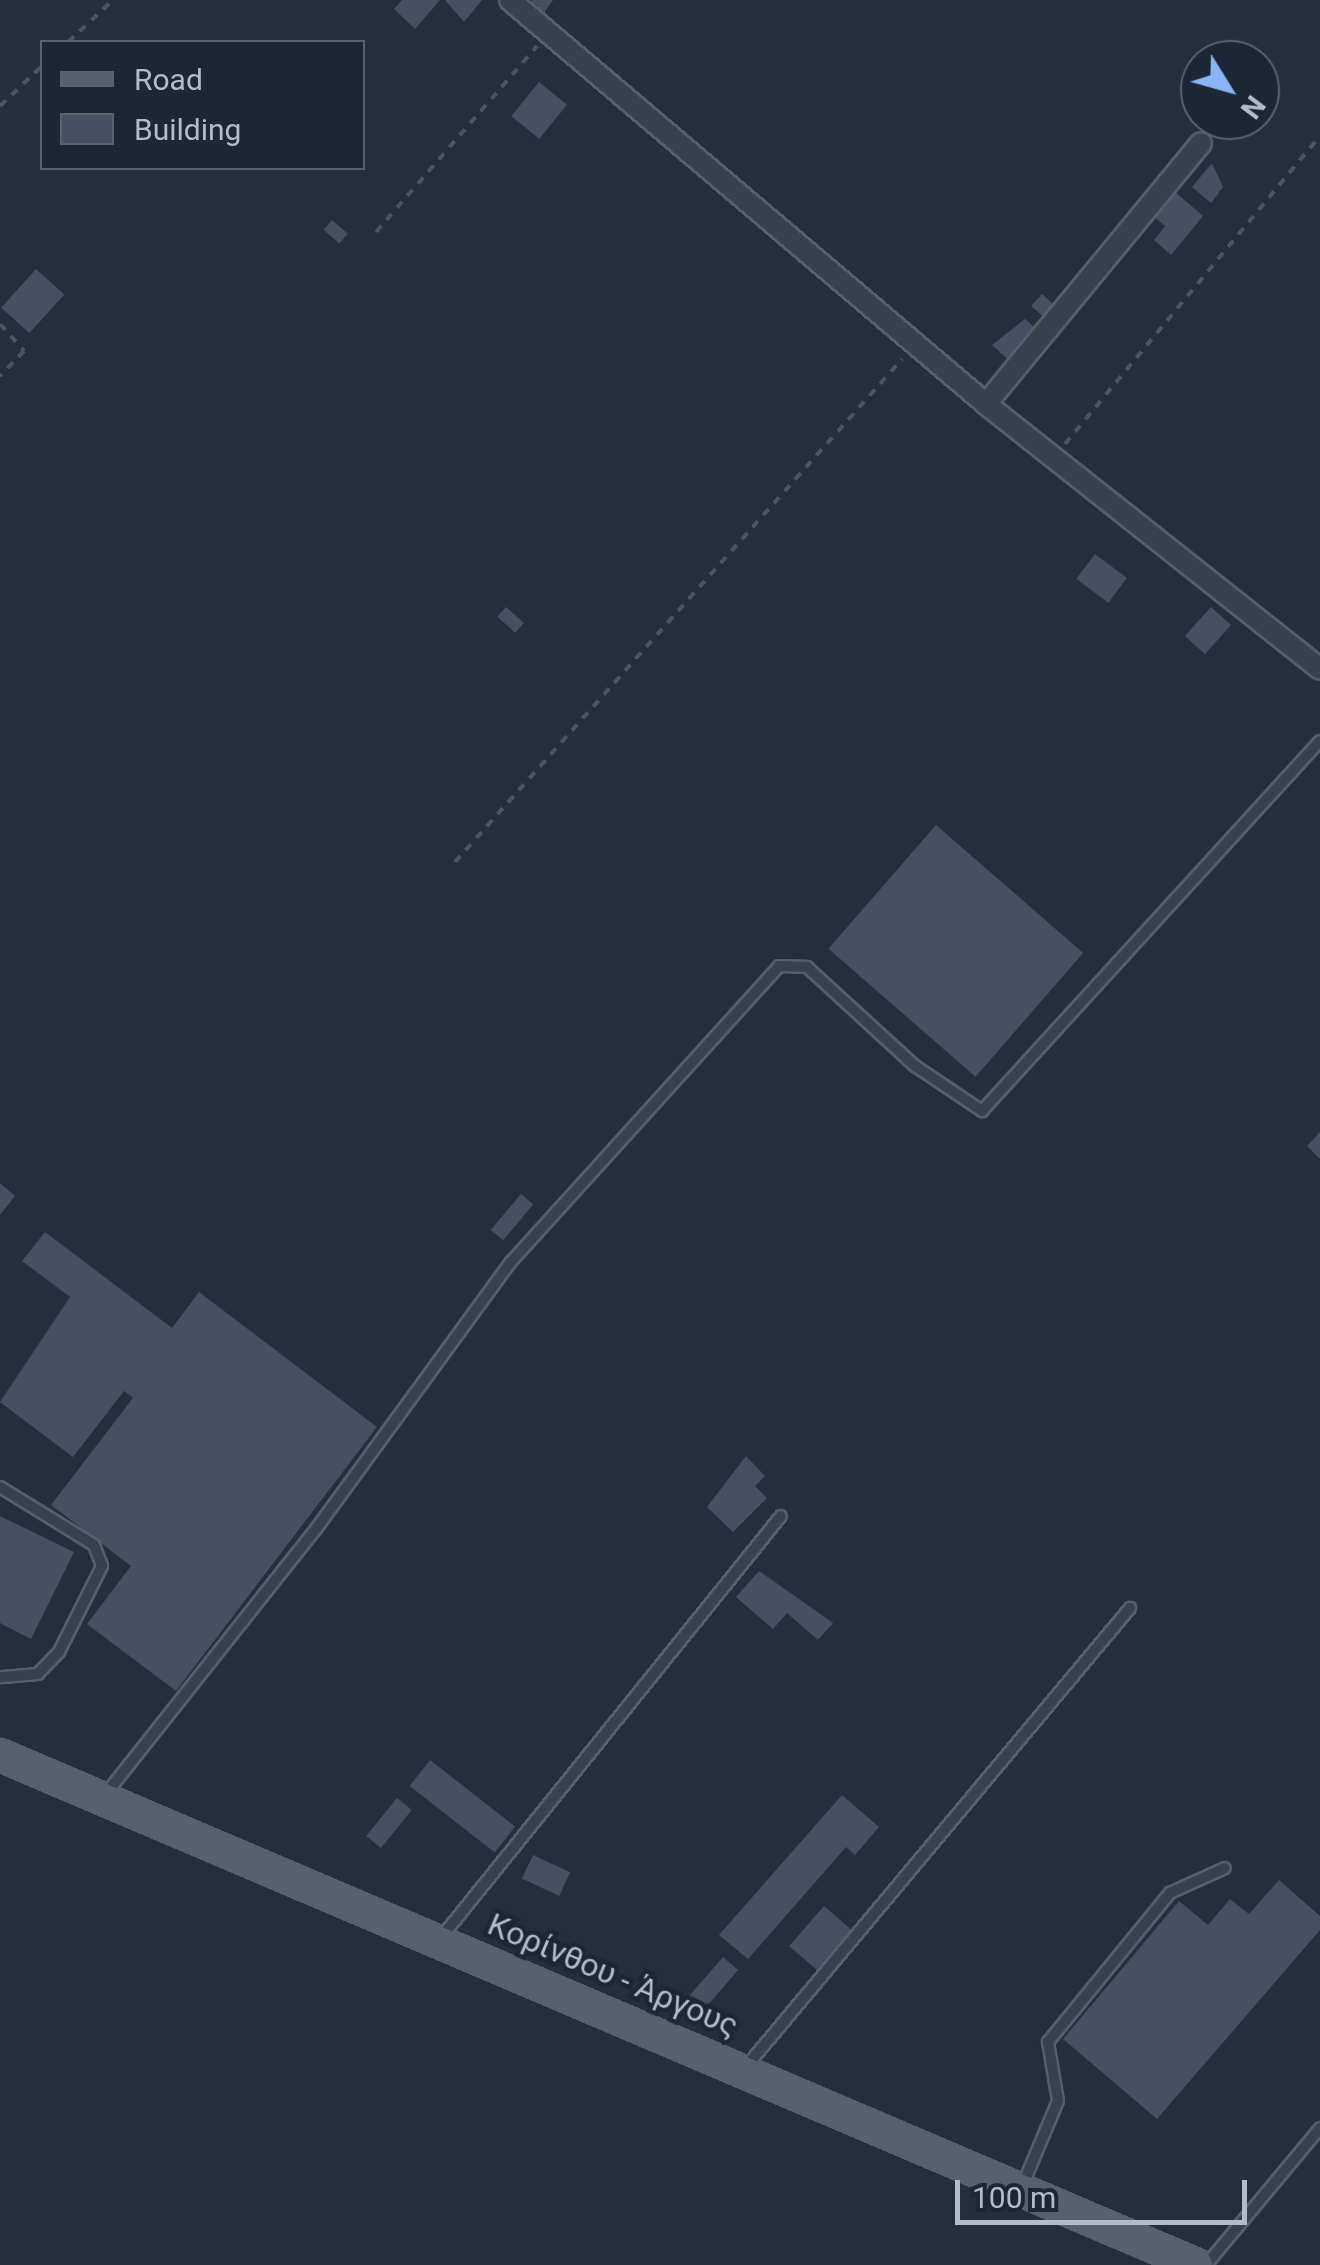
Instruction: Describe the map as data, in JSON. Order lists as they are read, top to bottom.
{
  "streets": {
    "main road": ["Κορίνθου - Άργους"]
  },
  "legend": ["Road", "Building"],
  "scale_bar": "100 m",
  "north": "bottom right"
}
